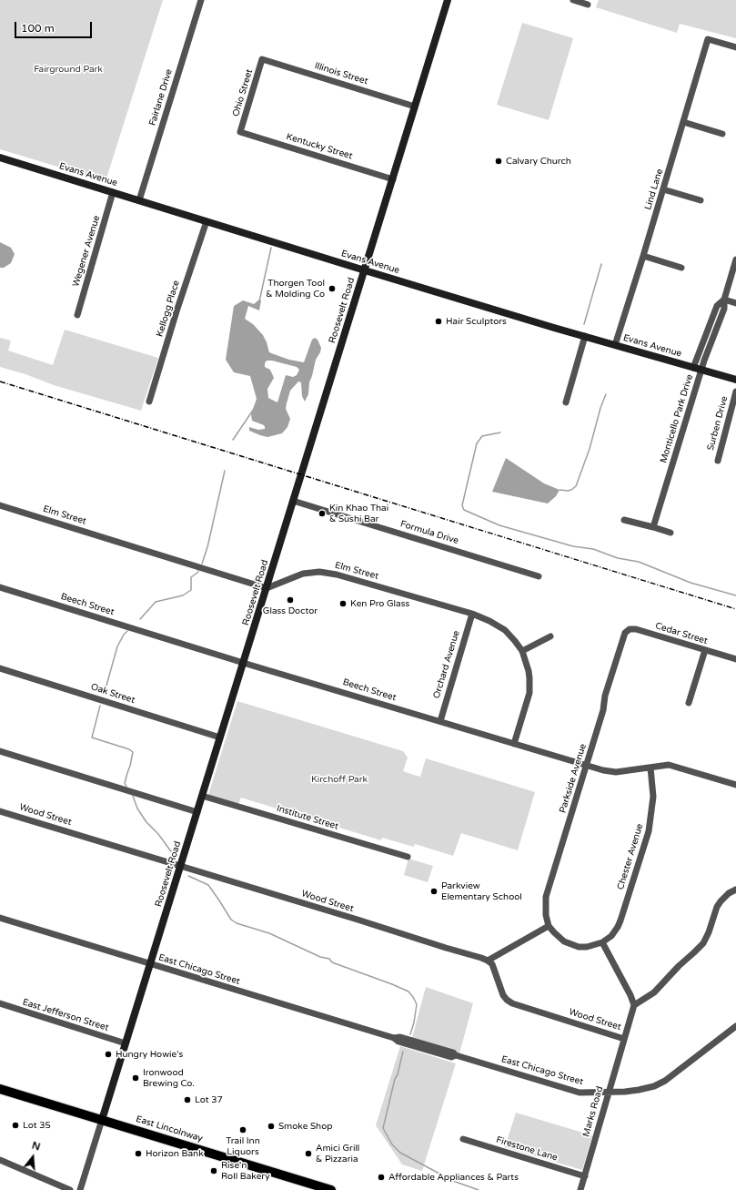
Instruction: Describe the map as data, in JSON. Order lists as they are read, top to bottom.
{
  "streets": {
    "main road": ["East Lincolnway"],
    "street": [
      "Illinois Street",
      "Ohio Street",
      "Fairlane Drive",
      "Kentucky Street",
      "Evans Avenue",
      "Lind Lane",
      "Wegener Avenue",
      "Kellogg Place",
      "Roosevelt Road",
      "Monticello Park Drive",
      "Surben Drive",
      "Elm Street",
      "Formula Drive",
      "Beech Street",
      "Cedar Street",
      "Orchard Avenue",
      "Oak Street",
      "Parkside Avenue",
      "Wood Street",
      "Institute Street",
      "Chester Avenue",
      "East Chicago Street",
      "East Jefferson Street",
      "Marks Road",
      "Firestone Lane"
    ]
  },
  "crossings": [
    ["Illinois Street", "Ohio Street"],
    ["Illinois Street", "Roosevelt Road"],
    ["Ohio Street", "Kentucky Street"],
    ["Fairlane Drive", "Evans Avenue"],
    ["Kentucky Street", "Roosevelt Road"],
    ["Evans Avenue", "Lind Lane"],
    ["Evans Avenue", "Wegener Avenue"],
    ["Evans Avenue", "Kellogg Place"],
    ["Evans Avenue", "Roosevelt Road"],
    ["Evans Avenue", "Monticello Park Drive"],
    ["Roosevelt Road", "Elm Street"],
    ["Roosevelt Road", "Formula Drive"],
    ["Roosevelt Road", "Beech Street"],
    ["Roosevelt Road", "Oak Street"],
    ["Roosevelt Road", "Wood Street"],
    ["Roosevelt Road", "Institute Street"],
    ["Roosevelt Road", "East Chicago Street"],
    ["Roosevelt Road", "East Jefferson Street"],
    ["Roosevelt Road", "East Lincolnway"],
    ["Elm Street", "Beech Street"],
    ["Elm Street", "Orchard Avenue"],
    ["Beech Street", "Orchard Avenue"],
    ["Beech Street", "Parkside Avenue"],
    ["Beech Street", "Chester Avenue"],
    ["Cedar Street", "Parkside Avenue"],
    ["Wood Street", "Marks Road"],
    ["East Chicago Street", "Marks Road"],
    ["Marks Road", "Firestone Lane"]
  ],
  "parks": ["Fairground Park", "Kirchoff Park"],
  "places": [
    "Calvary Church",
    "Thorgen Tool & Molding Co",
    "Hair Sculptors",
    "Kin Khao Thai & Sushi Bar",
    "Glass Doctor",
    "Ken Pro Glass",
    "Parkview Elementary School",
    "Hungry Howie's",
    "Ironwood Brewing Co.",
    "Lot 37",
    "Lot 35",
    "Smoke Shop",
    "Trail Inn Liquors",
    "Horizon Bank",
    "Amici Grill & Pizzaria",
    "Rise'n Roll Bakery",
    "Affordable Appliances & Parts"
  ],
  "scale_bar": "100 m",
  "north": "top"
}
